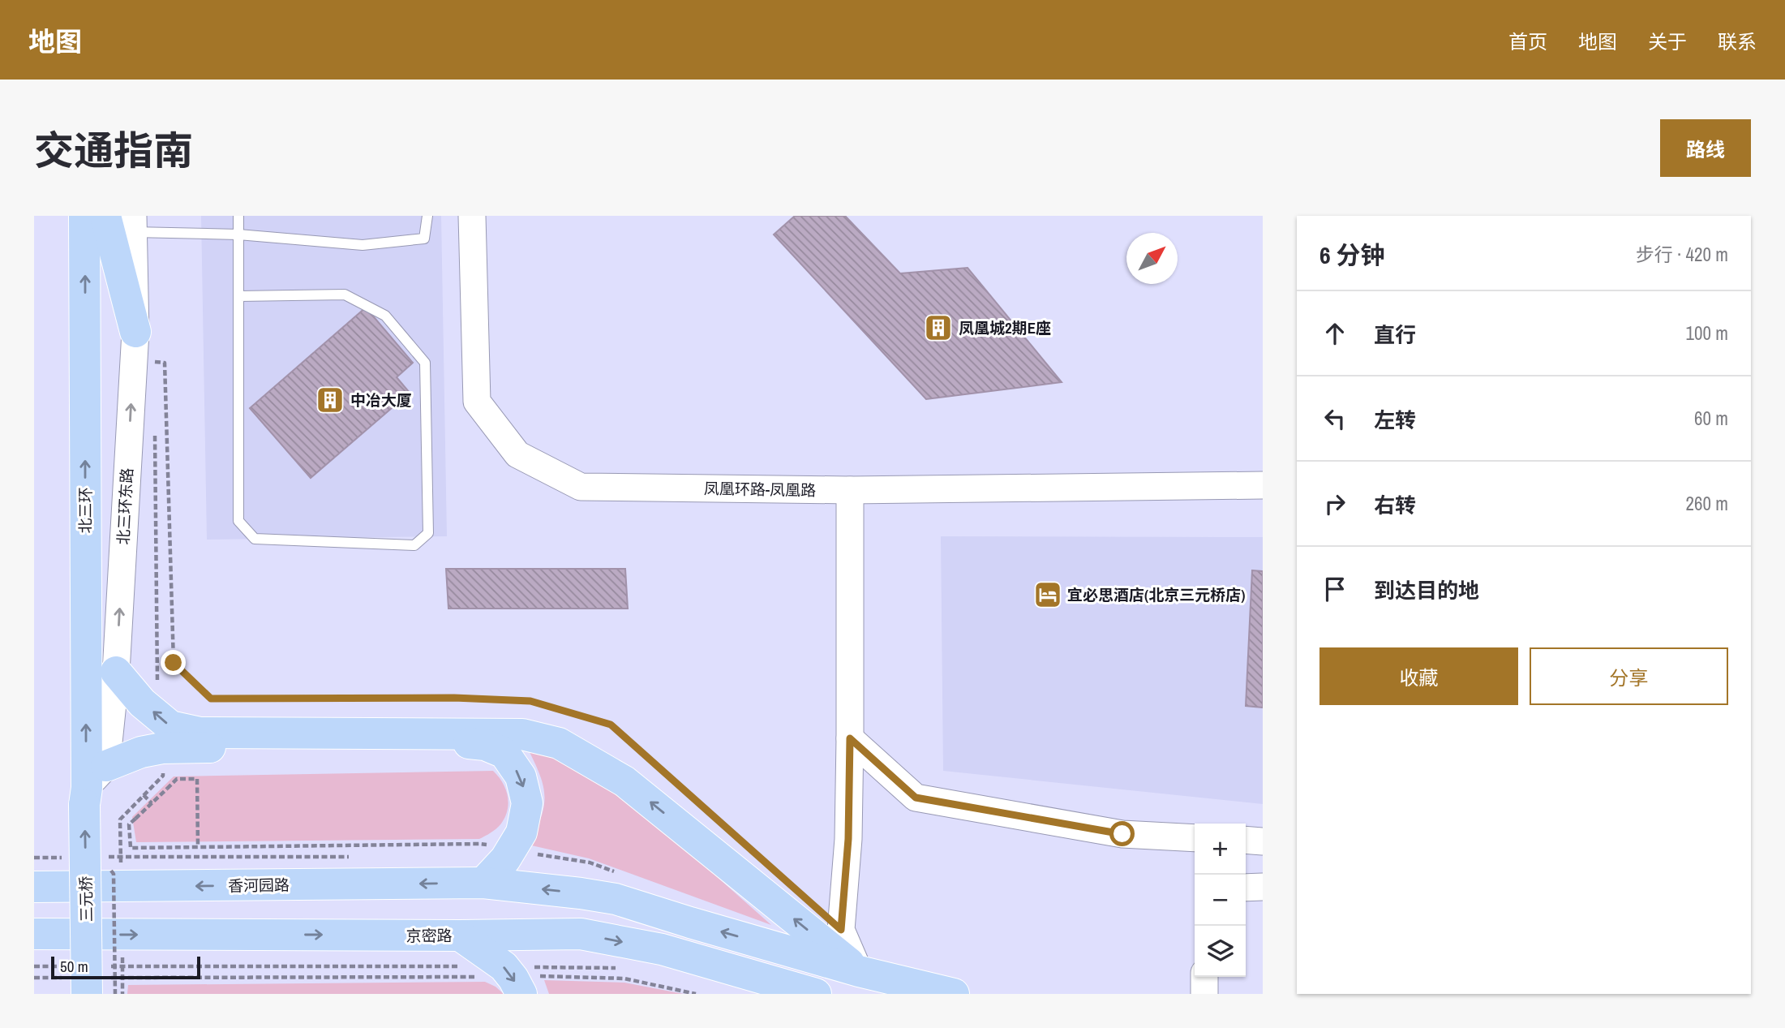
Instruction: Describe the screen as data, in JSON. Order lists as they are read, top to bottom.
{
  "streets": {
    "highway": [
      "北三环",
      "香河园路",
      "三元桥",
      "京密路"
    ],
    "street": ["凤凰环路-凤凰路", "北三环东路"]
  },
  "crossings": [
    ["北三环", "三元桥"]
  ],
  "one_way": [
    "北三环东路",
    "北三环",
    "香河园路",
    "三元桥"
  ],
  "places": {
    "building": ["凤凰城2期E座", "中冶大厦"],
    "hotel": ["宜必思酒店(北京三元桥店)"]
  },
  "scale_bar": "50 m",
  "north": "top right",
  "page": {
    "header": "地图",
    "nav": [
      "首页",
      "地图",
      "关于",
      "联系"
    ],
    "title": "交通指南",
    "buttons": [
      "路线",
      ["收藏", "分享"]
    ],
    "heading": ["6 分钟", "步行 · 420 m"],
    "list": [
      ["直行", "100 m"],
      ["左转", "60 m"],
      ["右转", "260 m"],
      "到达目的地"
    ],
    "map_buttons": ["+", "−"],
    "scale": "50 m"
  }
}
